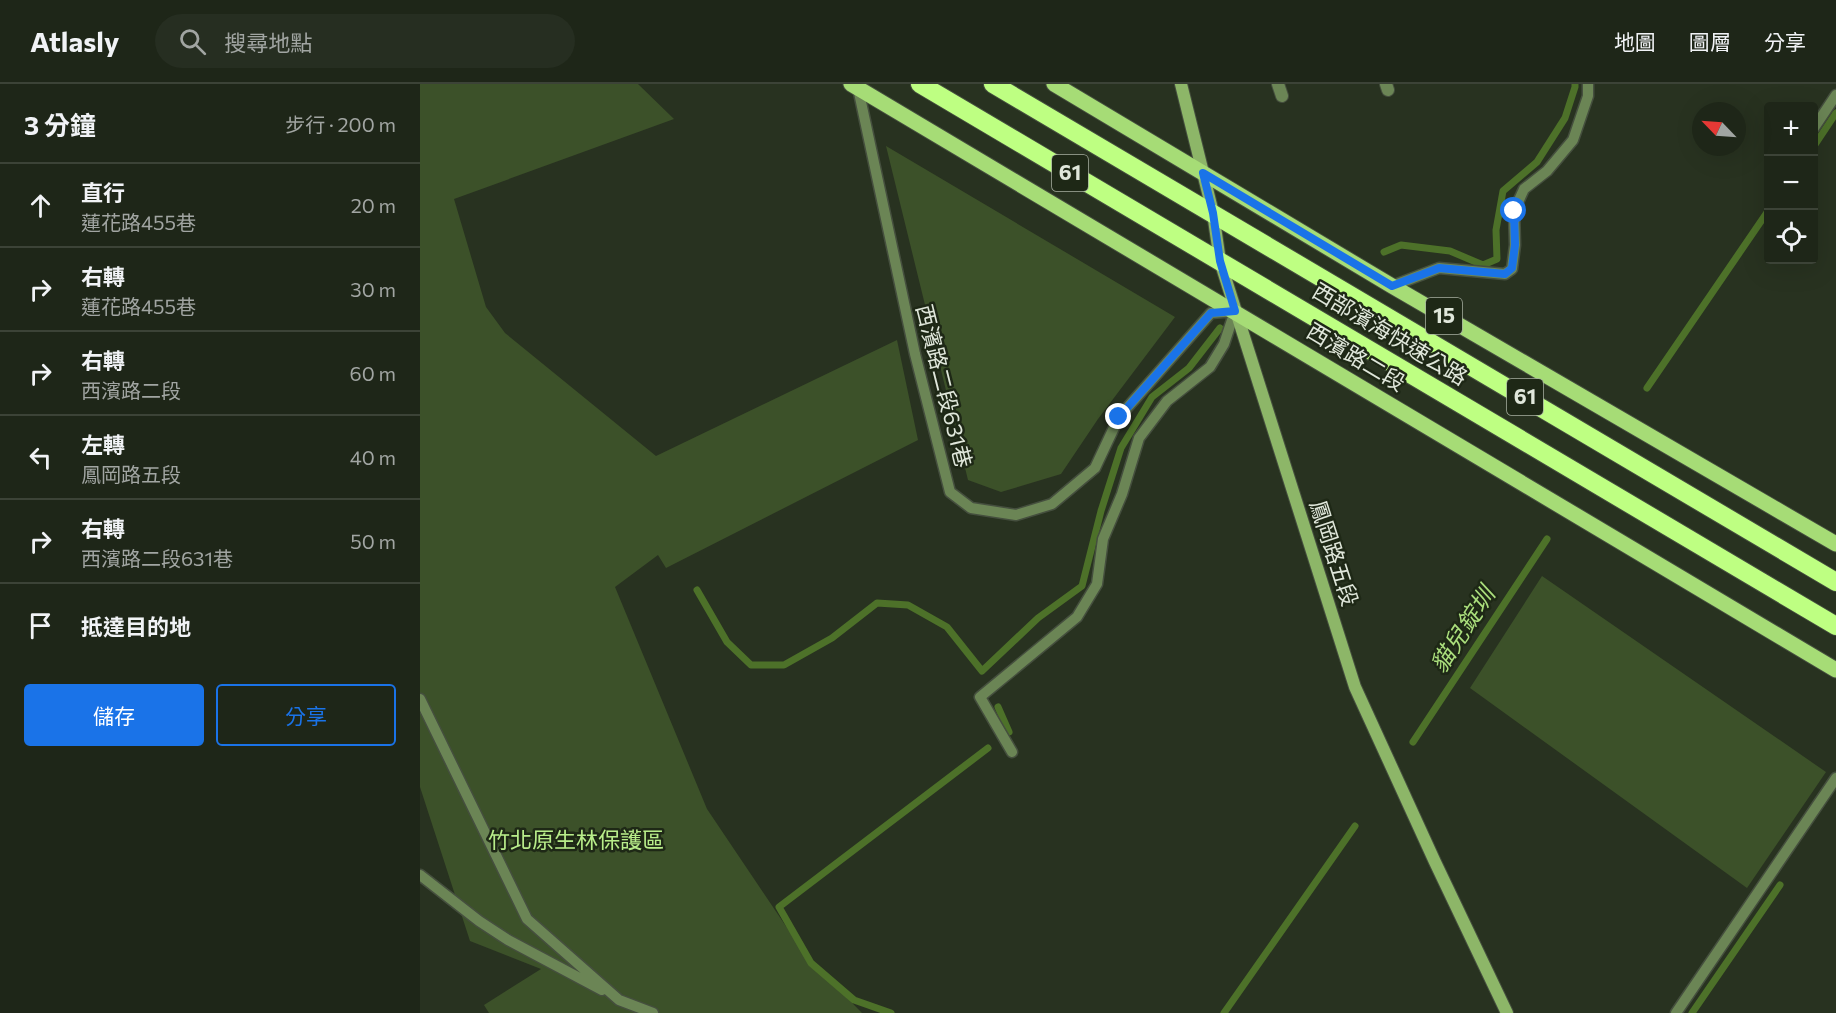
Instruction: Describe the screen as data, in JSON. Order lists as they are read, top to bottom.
{
  "streets": {
    "highway": ["61", "西部濱海快速公路"],
    "main road": ["15", "西濱路二段"],
    "street": ["鳳岡路五段"],
    "lane": ["西濱路二段631巷"]
  },
  "crossings": [
    ["15", "鳳岡路五段"],
    ["西部濱海快速公路", "鳳岡路五段"],
    ["西濱路二段", "西濱路二段631巷"],
    ["西濱路二段", "鳳岡路五段"],
    ["西濱路二段631巷", "鳳岡路五段"]
  ],
  "water": ["貓兒錠圳"],
  "parks": ["竹北原生林保護區"],
  "north": "top left",
  "page": {
    "header": "Atlasly",
    "search": "搜尋地點",
    "nav": ["地圖", "圖層", "分享"],
    "heading": ["3 分鐘", "步行 · 200 m"],
    "map_buttons": ["+", "−"],
    "list": [
      ["直行", "蓮花路455巷", "20 m"],
      ["右轉", "蓮花路455巷", "30 m"],
      ["右轉", "西濱路二段", "60 m"],
      ["左轉", "鳳岡路五段", "40 m"],
      ["右轉", "西濱路二段631巷", "50 m"],
      "抵達目的地"
    ],
    "buttons": ["儲存", "分享"]
  }
}
